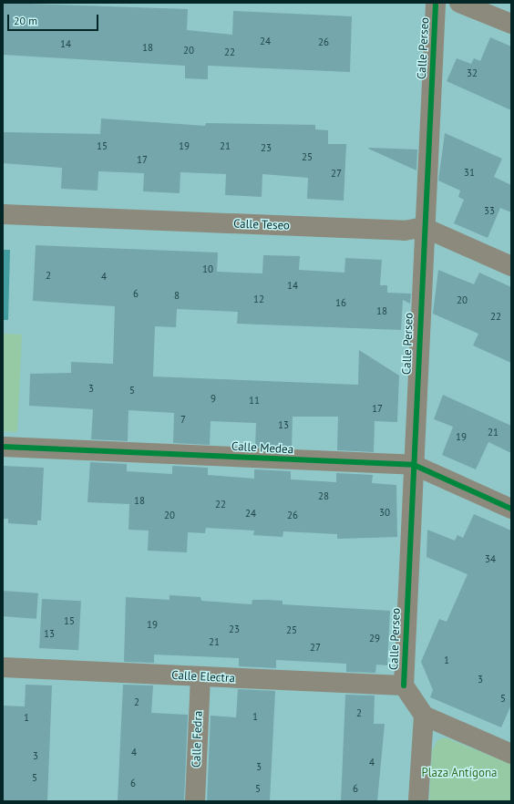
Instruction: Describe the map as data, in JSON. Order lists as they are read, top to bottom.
{
  "streets": {
    "street": [
      "Calle Perseo",
      "Calle Teseo",
      "Calle Medea",
      "Calle Electra",
      "Calle Fedra"
    ]
  },
  "crossings": [
    ["Calle Perseo", "Calle Teseo"],
    ["Calle Perseo", "Calle Medea"],
    ["Calle Perseo", "Calle Electra"],
    ["Calle Electra", "Calle Fedra"]
  ],
  "parks": ["Plaza Antígona"],
  "house_numbers": [
    "24",
    "26",
    "14",
    "18",
    "20",
    "22",
    "32",
    "15",
    "19",
    "21",
    "23",
    "25",
    "17",
    "31",
    "27",
    "33",
    "10",
    "2",
    "4",
    "14",
    "6",
    "8",
    "12",
    "20",
    "16",
    "18",
    "22",
    "3",
    "5",
    "9",
    "11",
    "17",
    "7",
    "13",
    "21",
    "19",
    "28",
    "18",
    "22",
    "30",
    "24",
    "20",
    "26",
    "34",
    "15",
    "19",
    "23",
    "25",
    "13",
    "29",
    "21",
    "27",
    "1",
    "3",
    "5",
    "2",
    "2",
    "1",
    "1",
    "4",
    "3",
    "4",
    "3",
    "5",
    "6",
    "5",
    "6"
  ],
  "scale_bar": "20 m"
}
